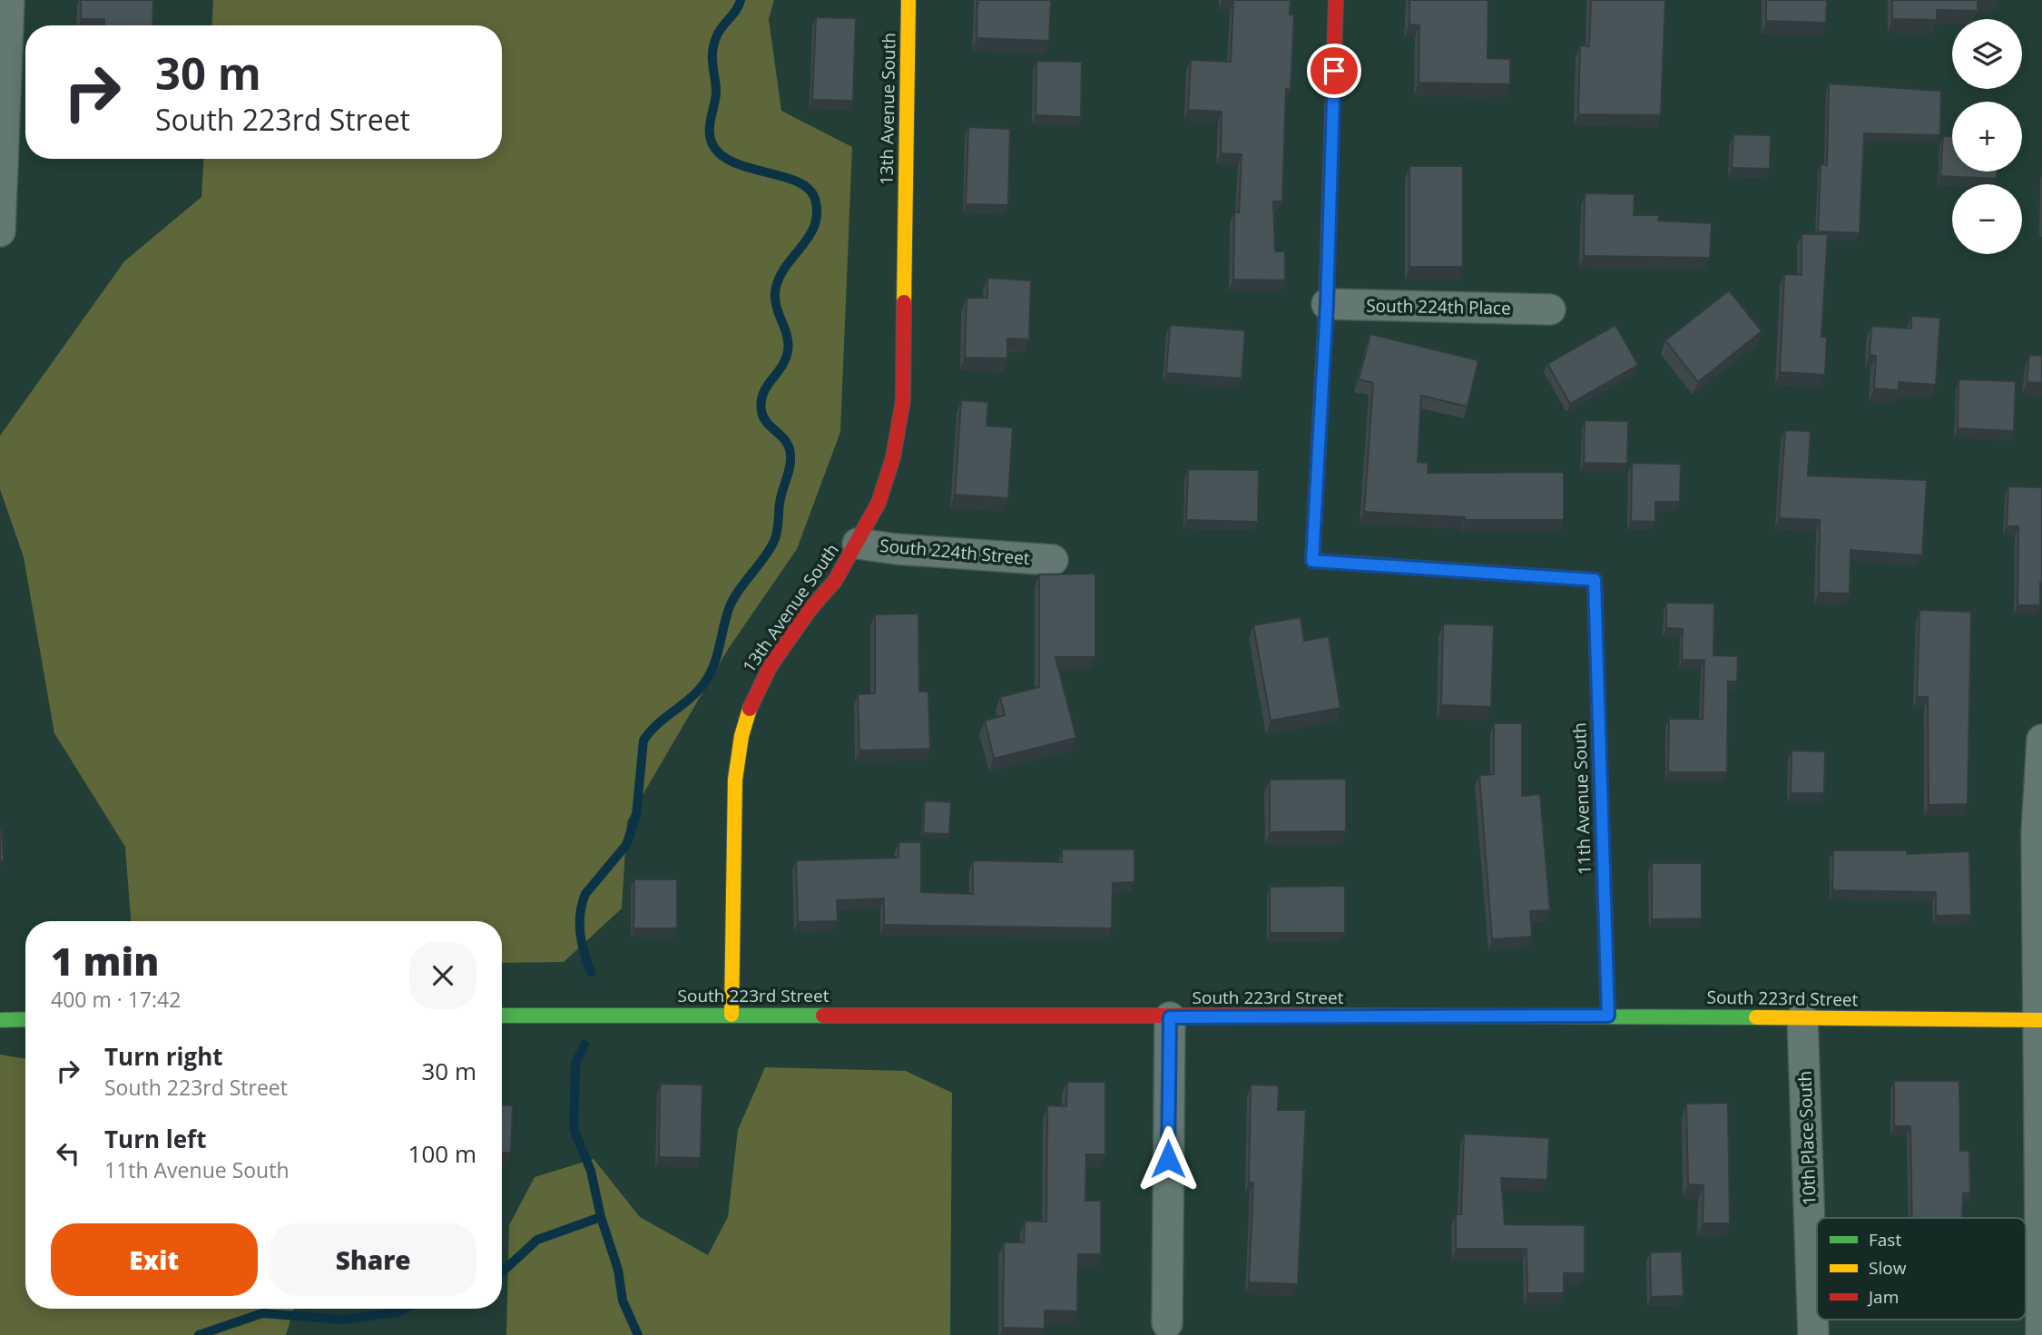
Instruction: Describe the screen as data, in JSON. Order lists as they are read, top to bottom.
{
  "streets": {
    "street": [
      "13th Avenue South",
      "South 224th Place",
      "South 224th Street",
      "11th Avenue South",
      "South 223rd Street",
      "10th Place South"
    ]
  },
  "crossings": [
    ["13th Avenue South", "South 224th Street"],
    ["13th Avenue South", "South 223rd Street"],
    ["South 224th Place", "11th Avenue South"],
    ["11th Avenue South", "South 223rd Street"],
    ["South 223rd Street", "10th Place South"]
  ],
  "legend": ["Fast", "Slow", "Jam"],
  "page": {
    "map_buttons": ["+", "−"],
    "turn": ["30 m", "South 223rd Street"],
    "heading": ["1 min", "400 m · 17:42"],
    "list": [
      {
        "name": "Turn right",
        "note": "South 223rd Street",
        "value": "30 m"
      },
      {
        "name": "Turn left",
        "note": "11th Avenue South",
        "value": "100 m"
      }
    ],
    "buttons": ["Exit", "Share"]
  }
}
